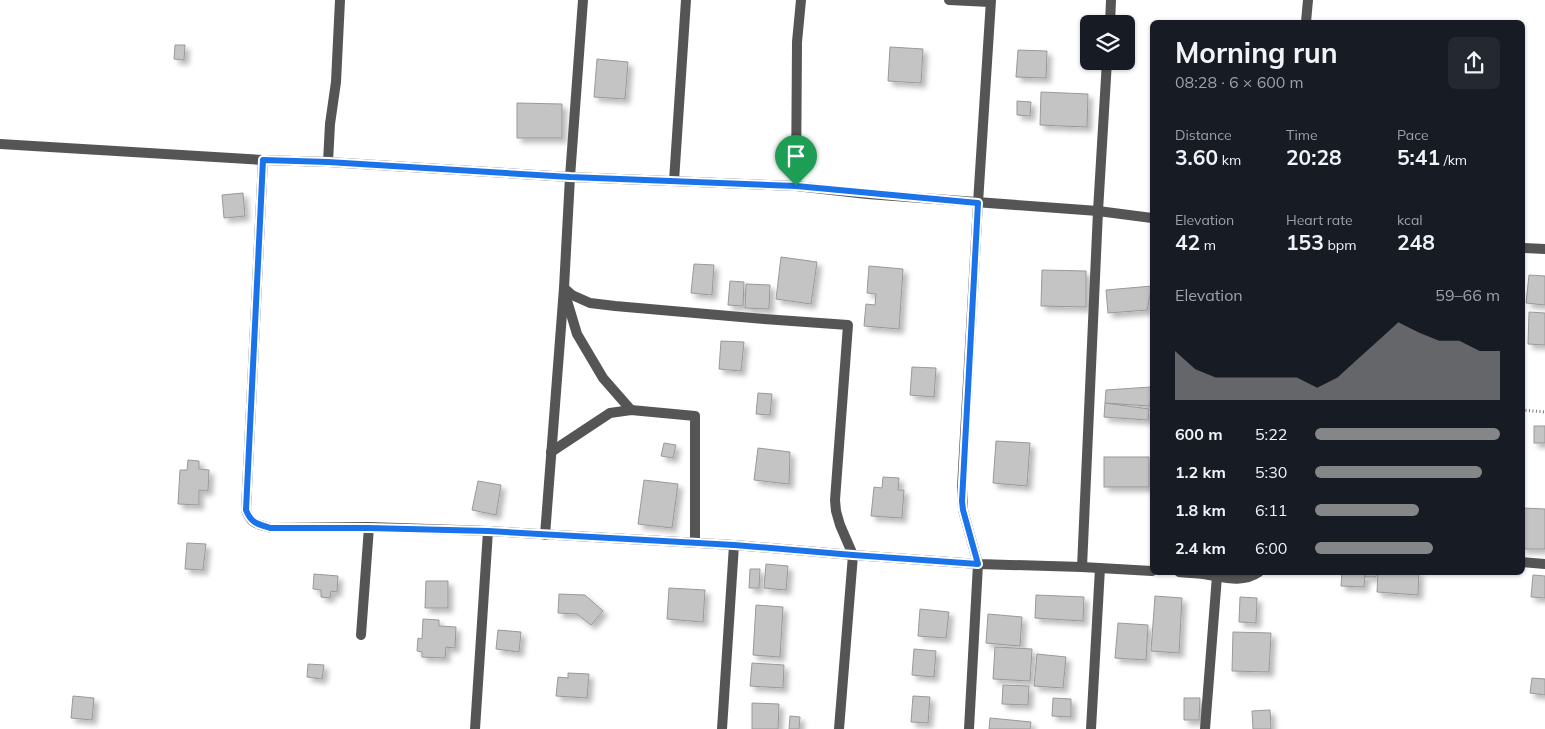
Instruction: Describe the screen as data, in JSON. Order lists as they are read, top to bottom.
{
  "page": {
    "heading": ["Morning run", "08:28 · 6 × 600 m"],
    "stats": [
      ["Distance", "3.60 km"],
      ["Time", "20:28"],
      ["Pace", "5:41 /km"],
      ["Elevation", "42 m"],
      ["Heart rate", "153 bpm"],
      ["kcal", "248"]
    ],
    "chart": ["Elevation", "59–66 m"],
    "list": [
      {
        "name": "600 m",
        "note": "5:22"
      },
      {
        "name": "1.2 km",
        "note": "5:30"
      },
      {
        "name": "1.8 km",
        "note": "6:11"
      },
      {
        "name": "2.4 km",
        "note": "6:00"
      }
    ]
  }
}
